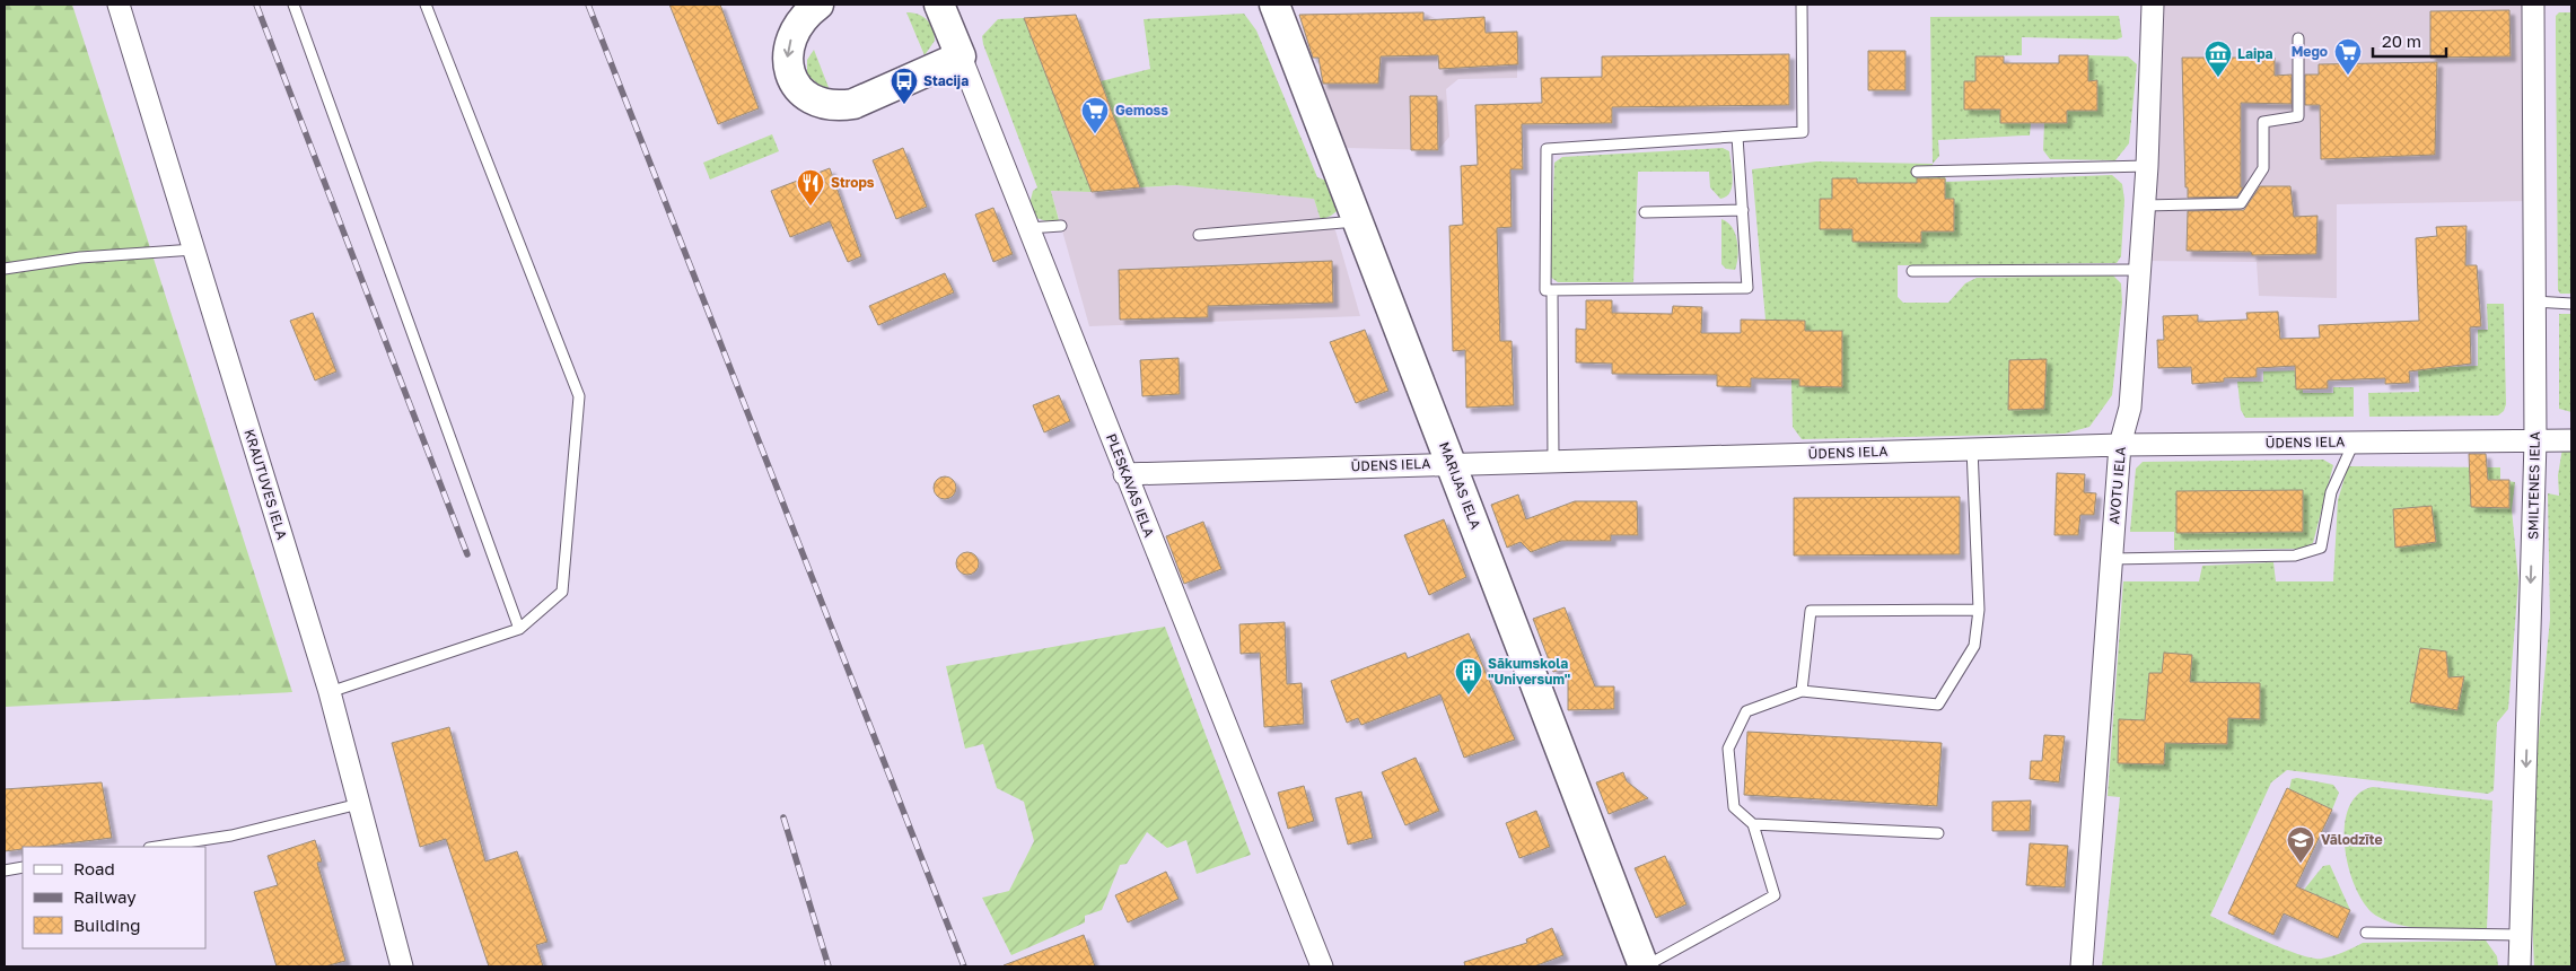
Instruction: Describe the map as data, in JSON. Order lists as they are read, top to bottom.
{
  "streets": {
    "street": [
      "ŪDENS IELA",
      "KRAUTUVES IELA",
      "PLESKAVAS IELA",
      "MARIJAS IELA",
      "AVOTU IELA",
      "SMILTENES IELA"
    ]
  },
  "crossings": [
    ["ŪDENS IELA", "PLESKAVAS IELA"],
    ["ŪDENS IELA", "MARIJAS IELA"],
    ["ŪDENS IELA", "AVOTU IELA"],
    ["ŪDENS IELA", "SMILTENES IELA"]
  ],
  "one_way": ["SMILTENES IELA"],
  "places": {
    "supermarket": ["Mego", "Gemoss"],
    "museum": ["Laipa"],
    "bus stop": ["Stacija"],
    "restaurant": ["Strops"],
    "building": ["Sākumskola \"Universum\""],
    "school or university": ["Vālodzīte"]
  },
  "legend": ["Road", "Railway", "Building"],
  "scale_bar": "20 m"
}
